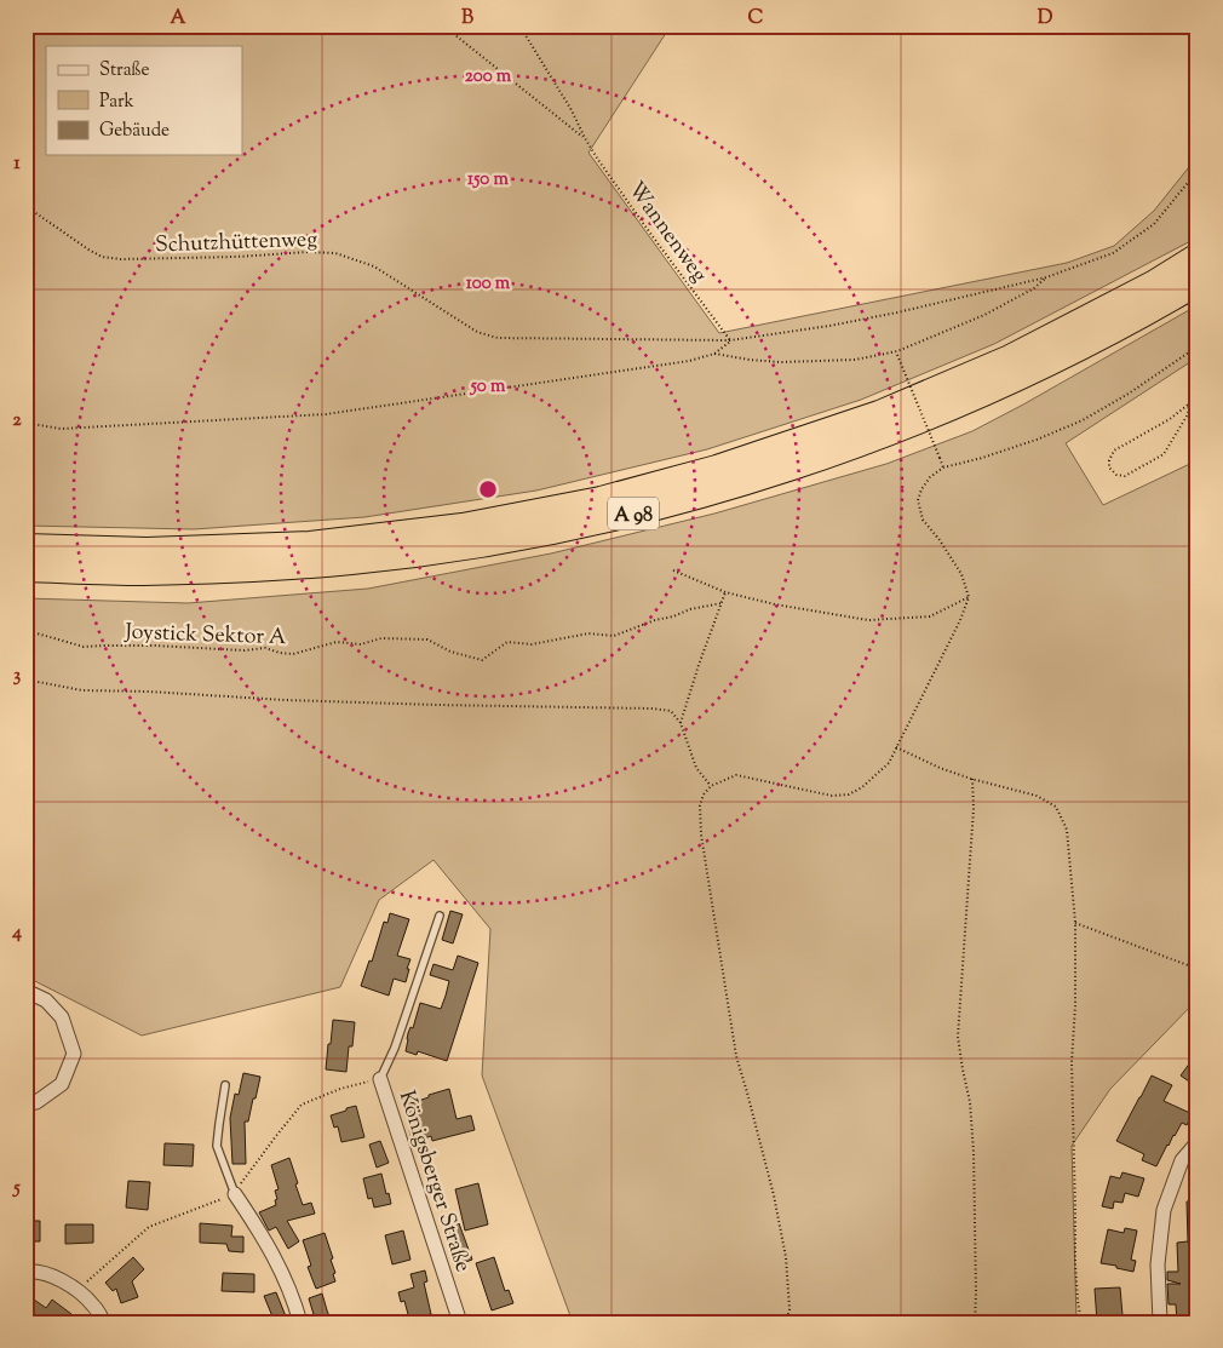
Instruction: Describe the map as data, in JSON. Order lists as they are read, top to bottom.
{
  "streets": {
    "highway": ["A 98"],
    "street": ["Königsberger Straße"],
    "path": ["Wannenweg", "Schutzhüttenweg", "Joystick Sektor A"]
  },
  "crossings": [
    ["Wannenweg", "Schutzhüttenweg"]
  ],
  "legend": ["Straße", "Park", "Gebäude"],
  "grid": {
    "columns": [
      "A",
      "B",
      "C",
      "D"
    ],
    "rows": [
      "1",
      "2",
      "3",
      "4",
      "5"
    ]
  },
  "rings": [
    "200 m",
    "150 m",
    "100 m",
    "50 m"
  ]
}
